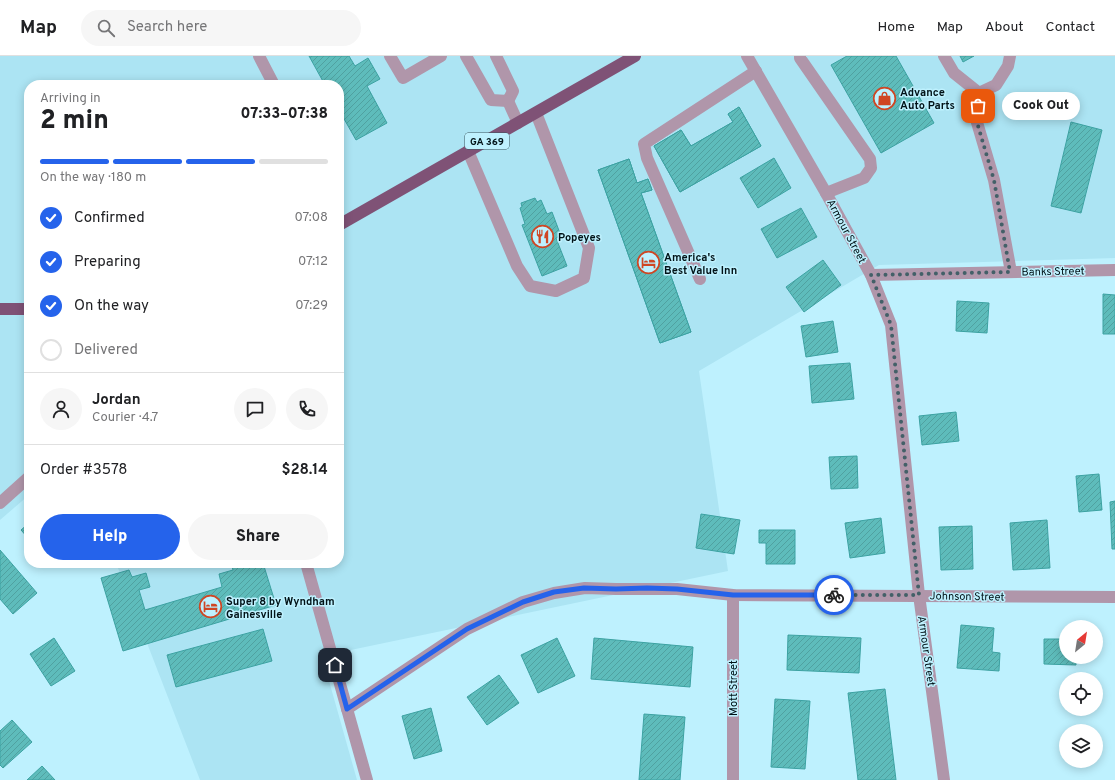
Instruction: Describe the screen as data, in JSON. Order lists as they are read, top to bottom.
{
  "streets": {
    "main road": ["GA 369"],
    "street": [
      "Armour Street",
      "Banks Street",
      "Johnson Street",
      "Mott Street"
    ]
  },
  "crossings": [
    ["Armour Street", "Banks Street"],
    ["Armour Street", "Johnson Street"],
    ["Johnson Street", "Mott Street"]
  ],
  "places": {
    "shop": ["Advance Auto Parts"],
    "other": ["Cook Out"],
    "restaurant": ["Popeyes"],
    "hotel": ["America's Best Value Inn", "Super 8 by Wyndham Gainesville"]
  },
  "north": "top right",
  "page": {
    "header": "Map",
    "search": "Search here",
    "nav": [
      "Home",
      "Map",
      "About",
      "Contact"
    ],
    "heading": ["2 min", "Arriving in", "07:33–07:38"],
    "panel": [
      "Jordan",
      "Courier · 4.7",
      "Order #3578",
      "$28.14"
    ],
    "bubble": "Cook Out",
    "bar": "On the way · 180 m",
    "list": [
      ["Confirmed", "07:08"],
      ["Preparing", "07:12"],
      ["On the way", "07:29"],
      "Delivered"
    ],
    "buttons": ["Help", "Share"]
  }
}
